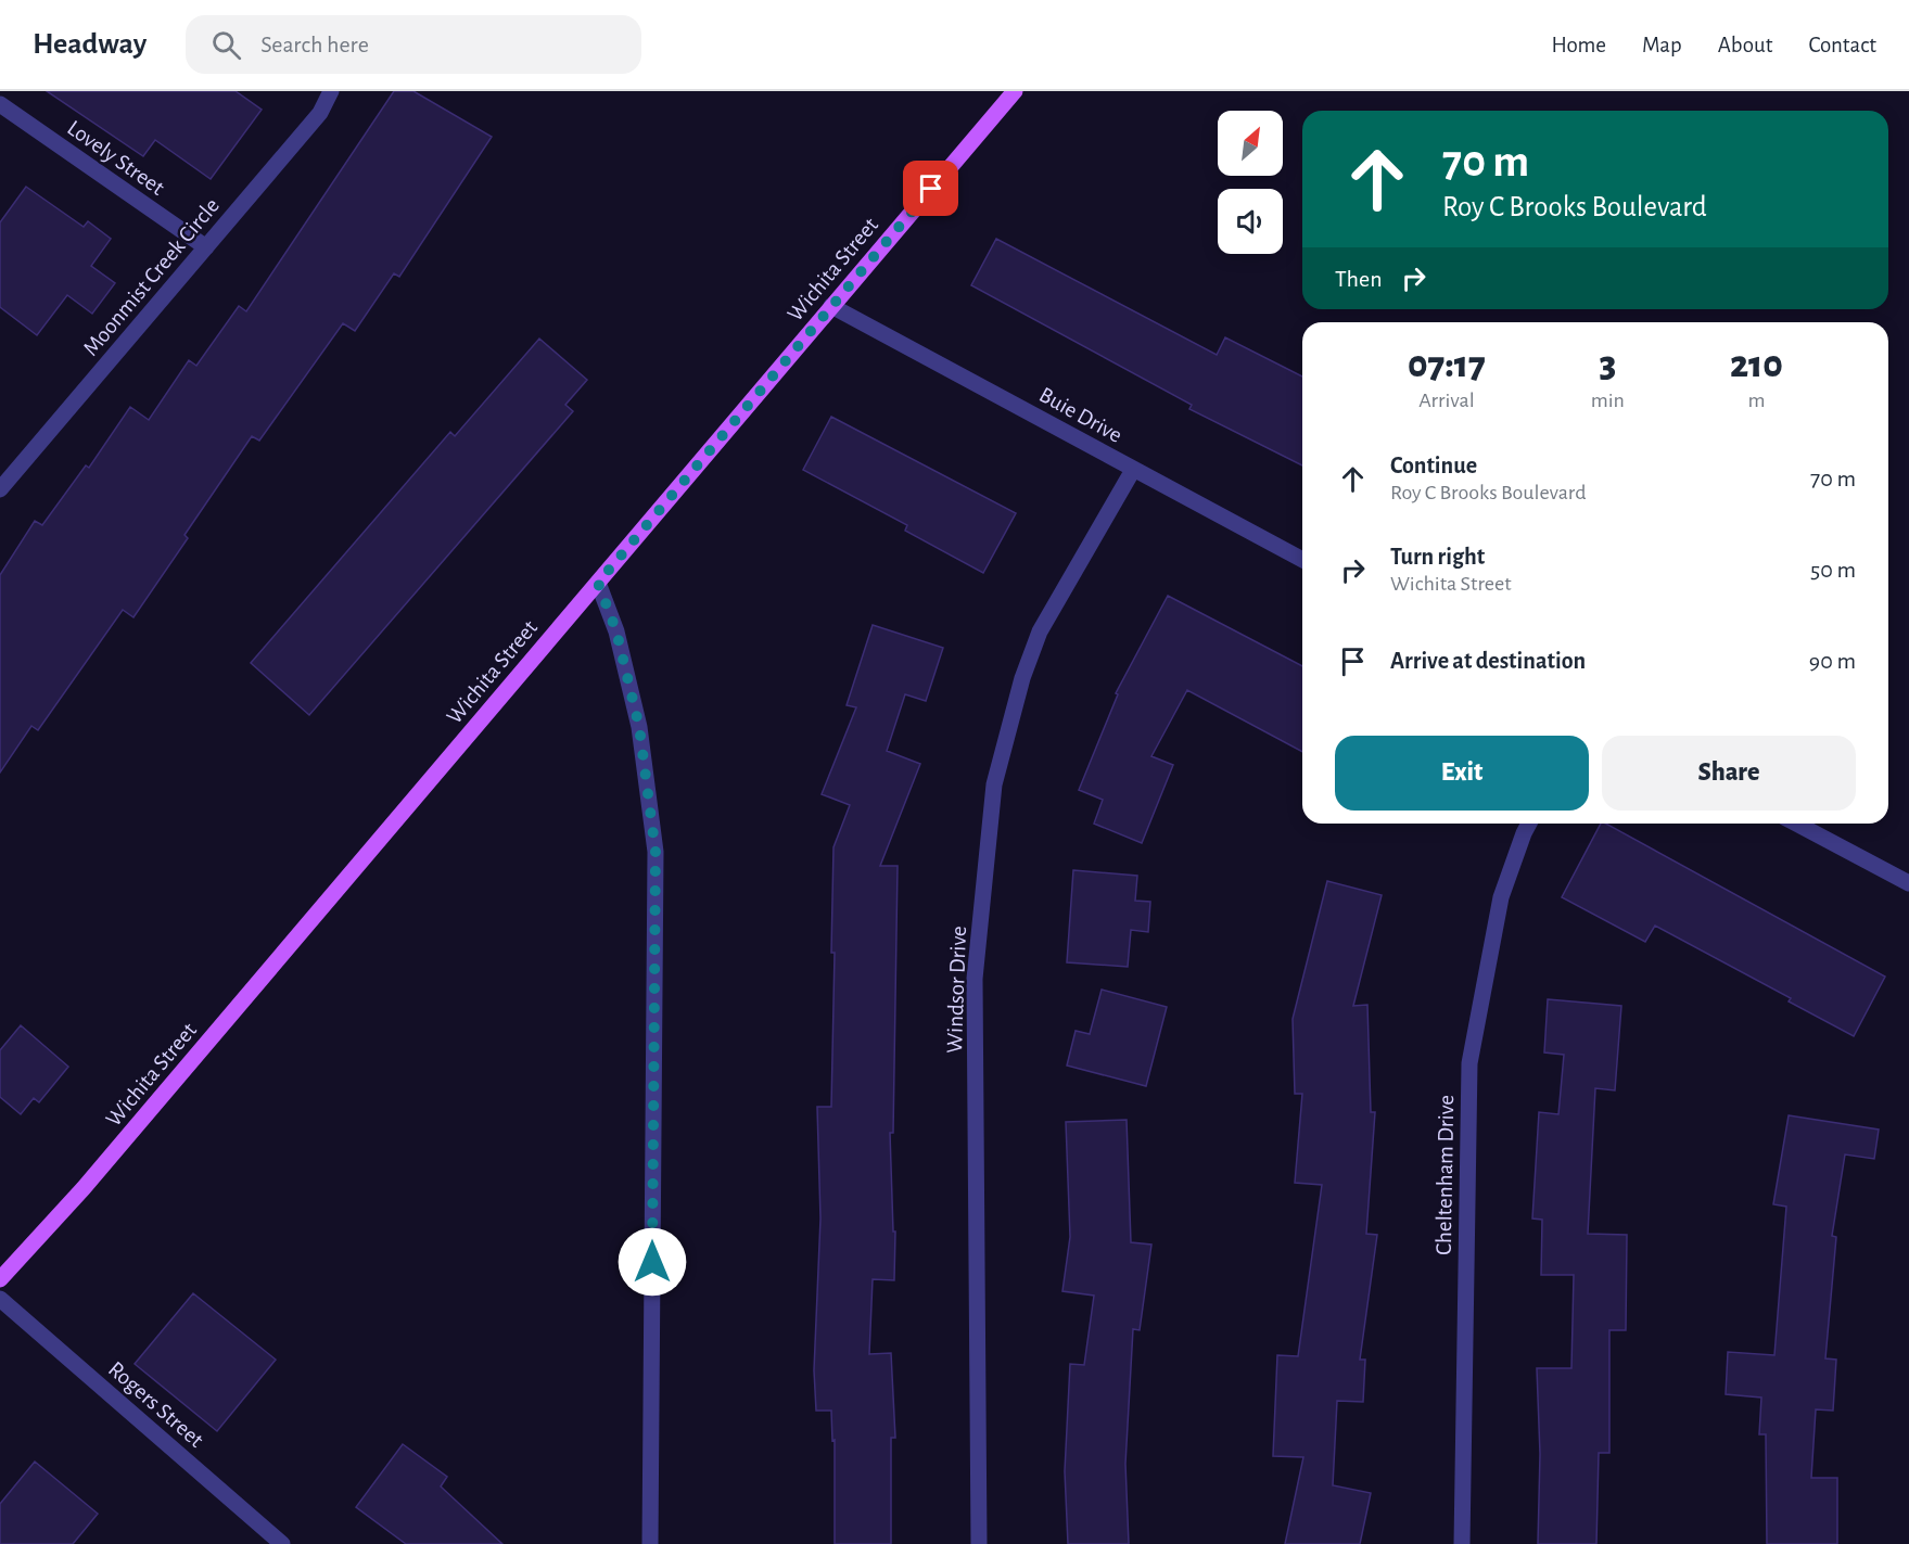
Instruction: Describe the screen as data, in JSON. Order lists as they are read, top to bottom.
{
  "streets": {
    "main road": ["Wichita Street"],
    "street": [
      "Lovely Street",
      "Moonmist Creek Circle",
      "Buie Drive",
      "Windsor Drive",
      "Cheltenham Drive",
      "Rogers Street"
    ]
  },
  "crossings": [
    ["Lovely Street", "Moonmist Creek Circle"],
    ["Wichita Street", "Buie Drive"],
    ["Buie Drive", "Windsor Drive"]
  ],
  "north": "top right",
  "page": {
    "header": "Headway",
    "search": "Search here",
    "nav": [
      "Home",
      "Map",
      "About",
      "Contact"
    ],
    "turn": ["70 m", "Roy C Brooks Boulevard"],
    "then": "Then",
    "eta": [
      "07:17",
      "Arrival",
      "3",
      "min",
      "210",
      "m"
    ],
    "list": [
      {
        "name": "Continue",
        "note": "Roy C Brooks Boulevard",
        "value": "70 m"
      },
      {
        "name": "Turn right",
        "note": "Wichita Street",
        "value": "50 m"
      },
      {
        "name": "Arrive at destination",
        "value": "90 m"
      }
    ],
    "buttons": ["Exit", "Share"]
  }
}
